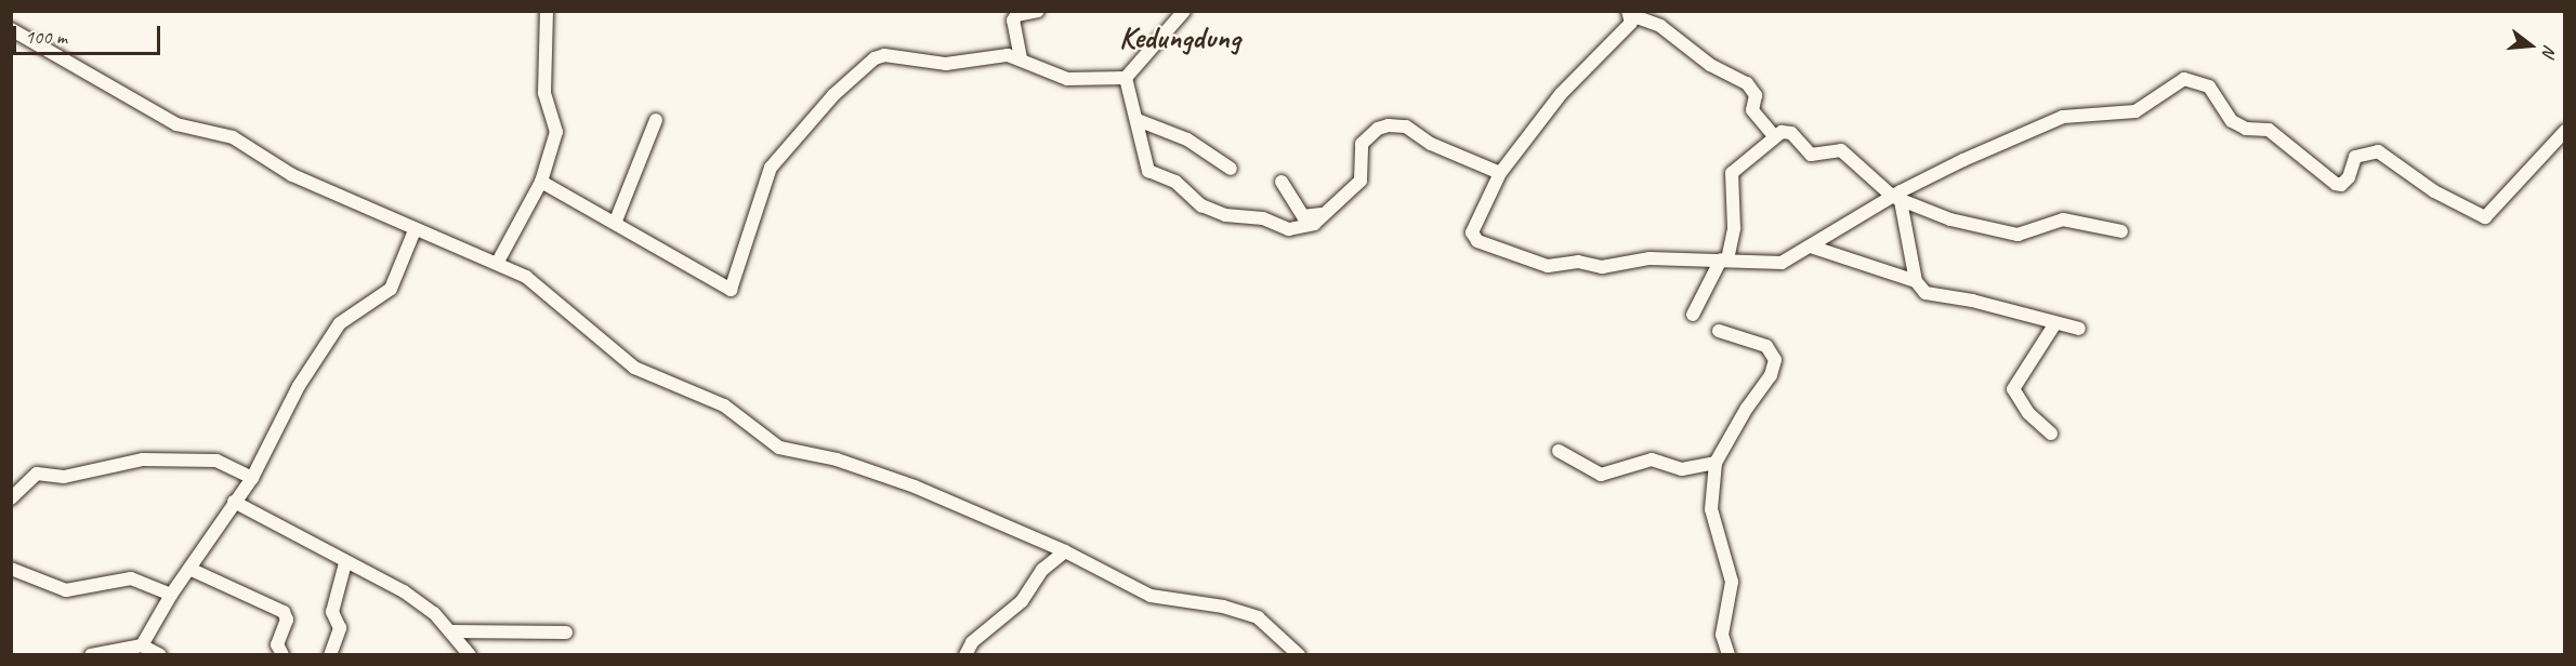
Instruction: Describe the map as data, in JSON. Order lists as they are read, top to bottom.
{
  "districts": ["Kedungdung"],
  "scale_bar": "100 m",
  "north": "right"
}
